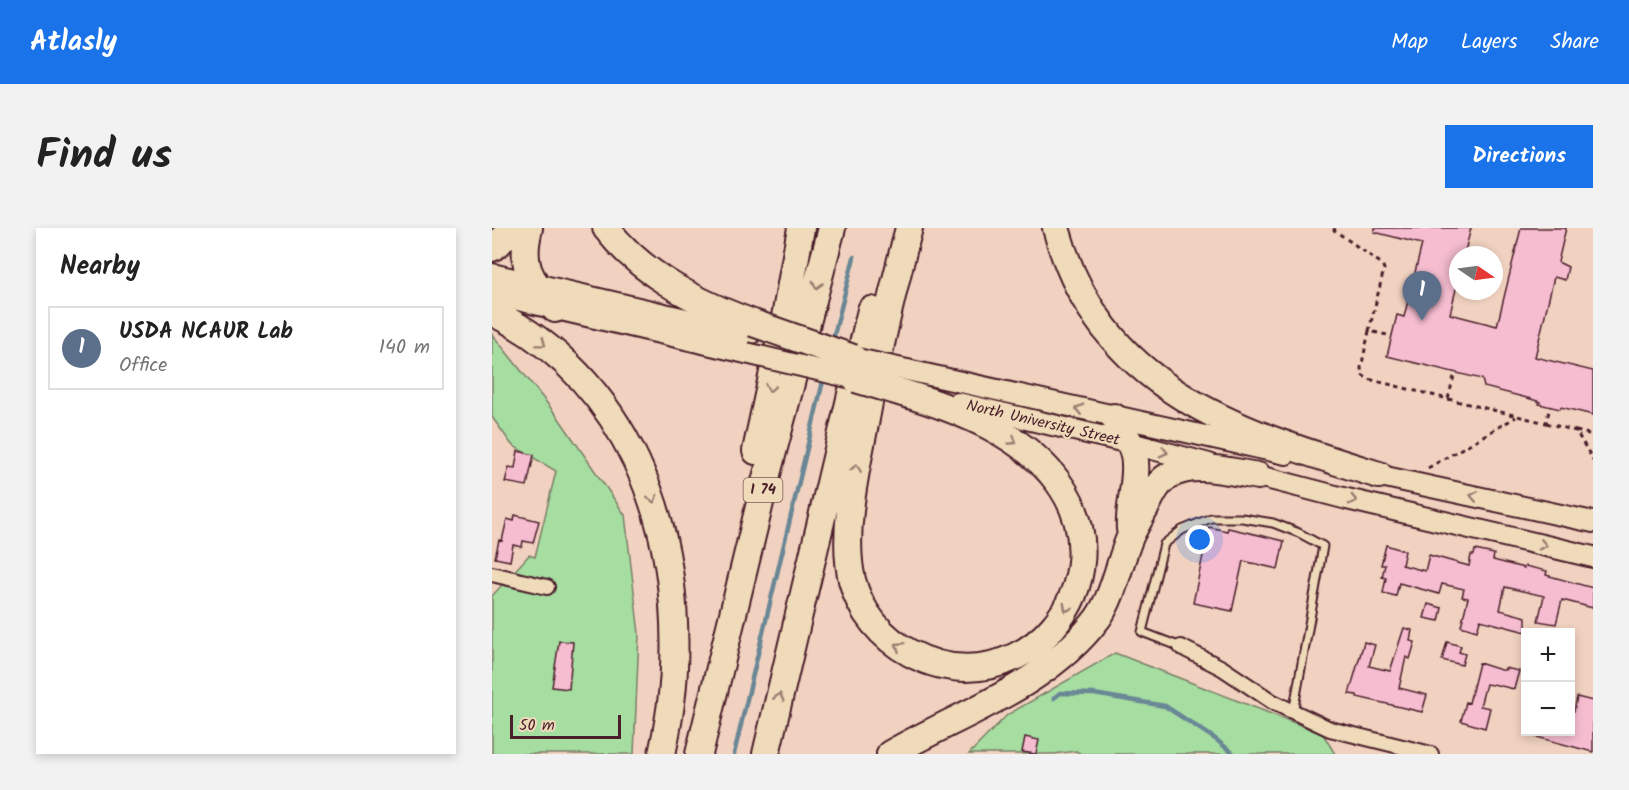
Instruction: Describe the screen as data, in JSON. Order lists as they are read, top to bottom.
{
  "streets": {
    "highway": ["I 74"],
    "main road": ["North University Street"]
  },
  "scale_bar": "50 m",
  "north": "right",
  "page": {
    "header": "Atlasly",
    "nav": ["Map", "Layers", "Share"],
    "title": "Find us",
    "buttons": "Directions",
    "heading": "Nearby",
    "pins": "1",
    "list": [
      {
        "mark": "1",
        "name": "USDA NCAUR Lab",
        "note": "Office",
        "value": "140 m"
      }
    ],
    "map_buttons": ["+", "−"],
    "scale": "50 m"
  }
}
